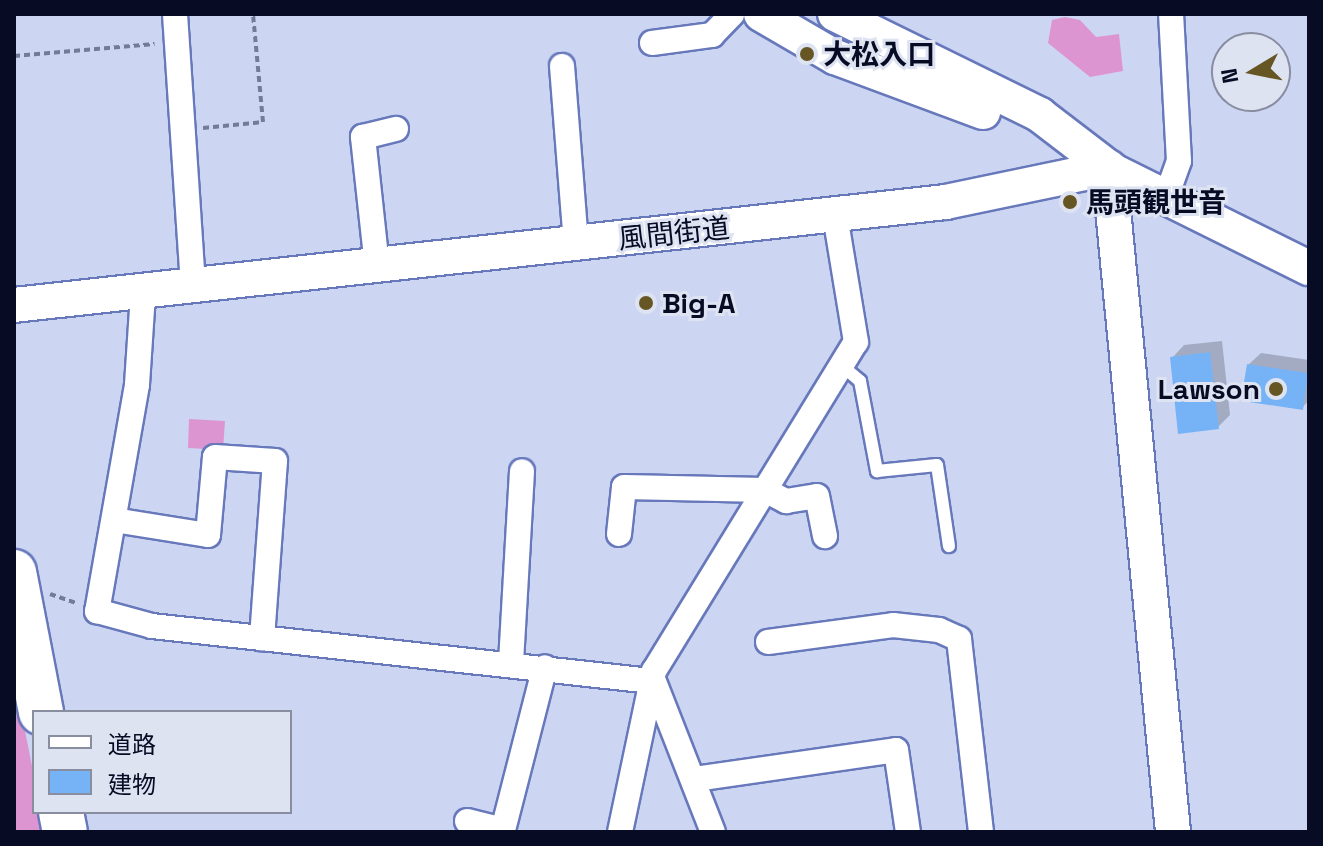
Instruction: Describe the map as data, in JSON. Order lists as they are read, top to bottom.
{
  "streets": {
    "street": ["風間街道"]
  },
  "places": [
    "大松入口",
    "馬頭観世音",
    "Big-A",
    "Lawson"
  ],
  "legend": ["道路", "建物"],
  "north": "left"
}
